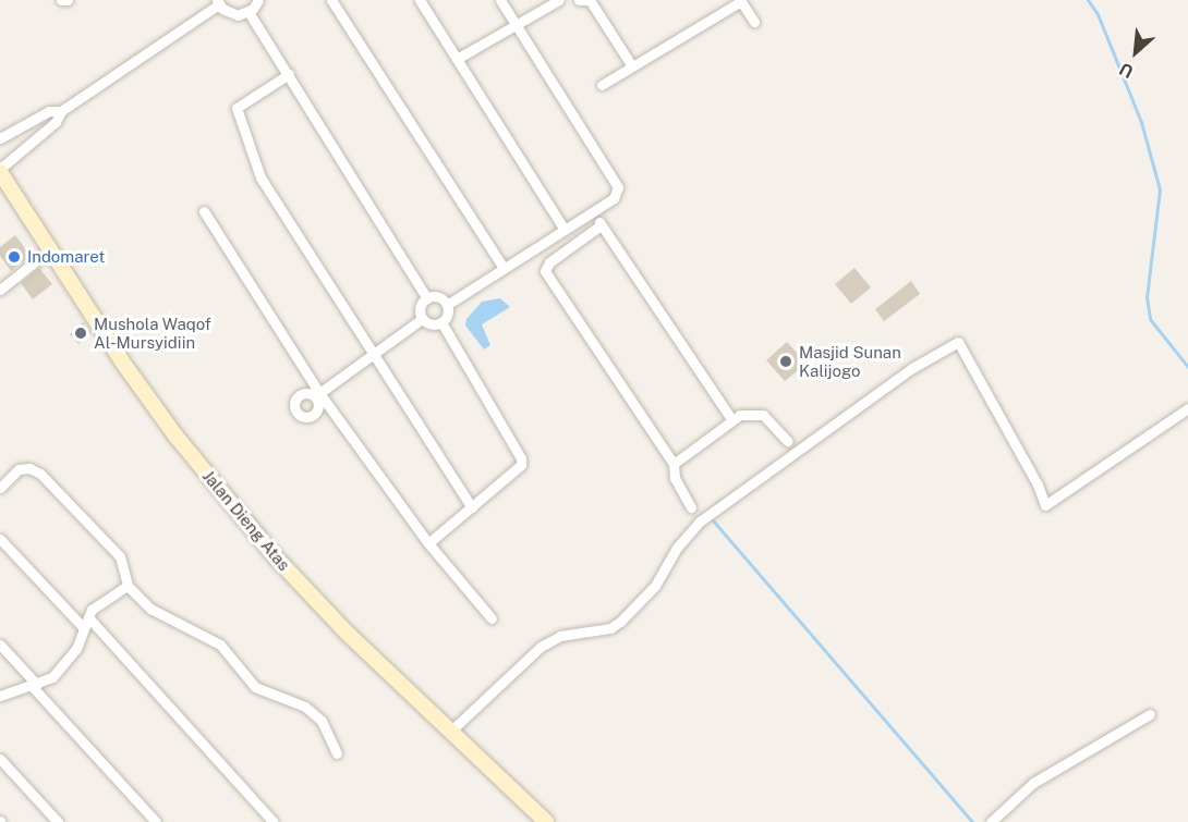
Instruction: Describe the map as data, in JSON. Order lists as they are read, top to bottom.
{
  "streets": {
    "street": ["Jalan Dieng Atas"]
  },
  "places": ["Indomaret", "Mushola Waqof Al-Mursyidiin", "Masjid Sunan Kalijogo"],
  "north": "bottom left"
}
